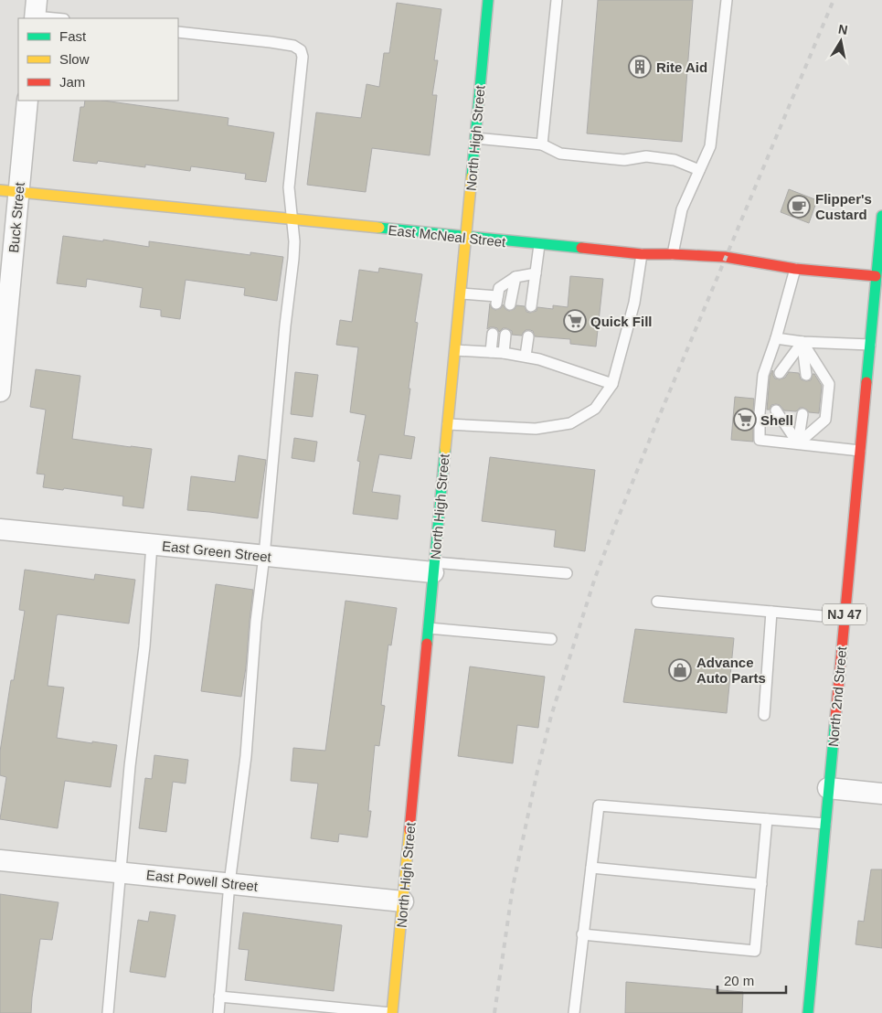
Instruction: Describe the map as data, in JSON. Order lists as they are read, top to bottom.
{
  "streets": {
    "street": [
      "North High Street",
      "Buck Street",
      "East McNeal Street",
      "East Green Street",
      "NJ 47",
      "North 2nd Street",
      "East Powell Street"
    ]
  },
  "crossings": [
    ["North High Street", "East McNeal Street"],
    ["North High Street", "East Green Street"],
    ["North High Street", "East Powell Street"],
    ["Buck Street", "East McNeal Street"],
    ["East McNeal Street", "North 2nd Street"]
  ],
  "places": {
    "building": ["Rite Aid"],
    "cafe": ["Flipper's Custard"],
    "supermarket": ["Quick Fill", "Shell"],
    "shop": ["Advance Auto Parts"]
  },
  "legend": ["Fast", "Slow", "Jam"],
  "scale_bar": "20 m",
  "north": "top"
}
